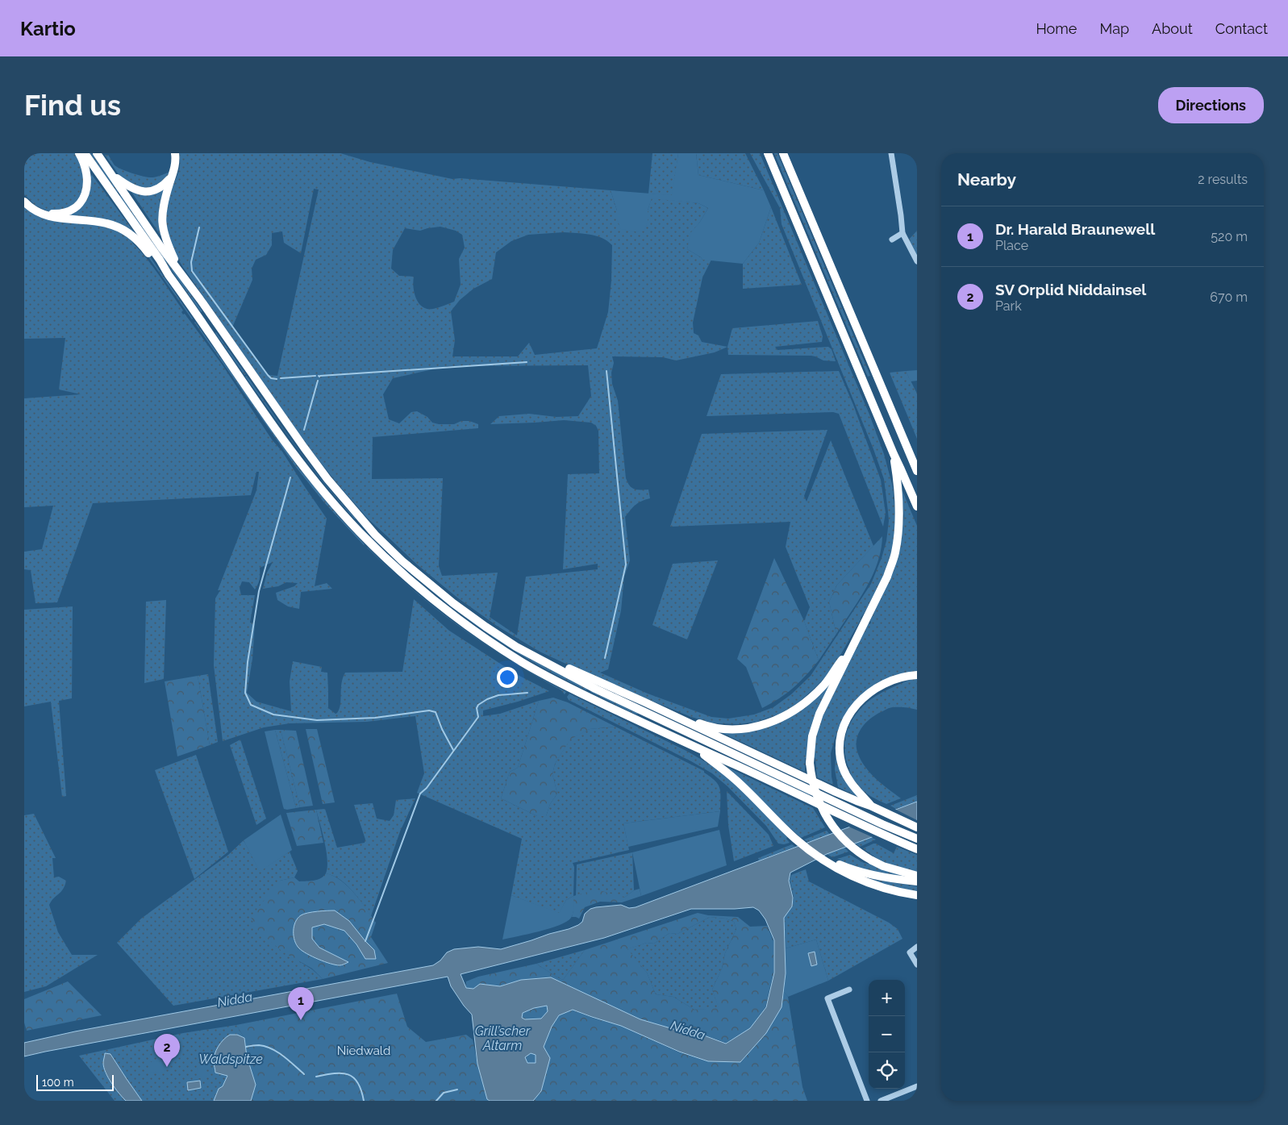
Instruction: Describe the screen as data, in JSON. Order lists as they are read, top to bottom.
{
  "water": ["Nidda", "Grill’scher Altarm", "Waldspitze"],
  "parks": ["Niedwald"],
  "scale_bar": "100 m",
  "page": {
    "header": "Kartio",
    "nav": [
      "Home",
      "Map",
      "About",
      "Contact"
    ],
    "buttons": "Directions",
    "title": "Find us",
    "heading": ["Nearby", "2 results"],
    "list": [
      {
        "mark": "1",
        "name": "Dr. Harald Braunewell",
        "note": "Place",
        "value": "520 m"
      },
      {
        "mark": "2",
        "name": "SV Orplid Niddainsel",
        "note": "Park",
        "value": "670 m"
      }
    ],
    "map_buttons": ["+", "−"],
    "pins": ["1", "2"],
    "scale": "100 m"
  }
}
